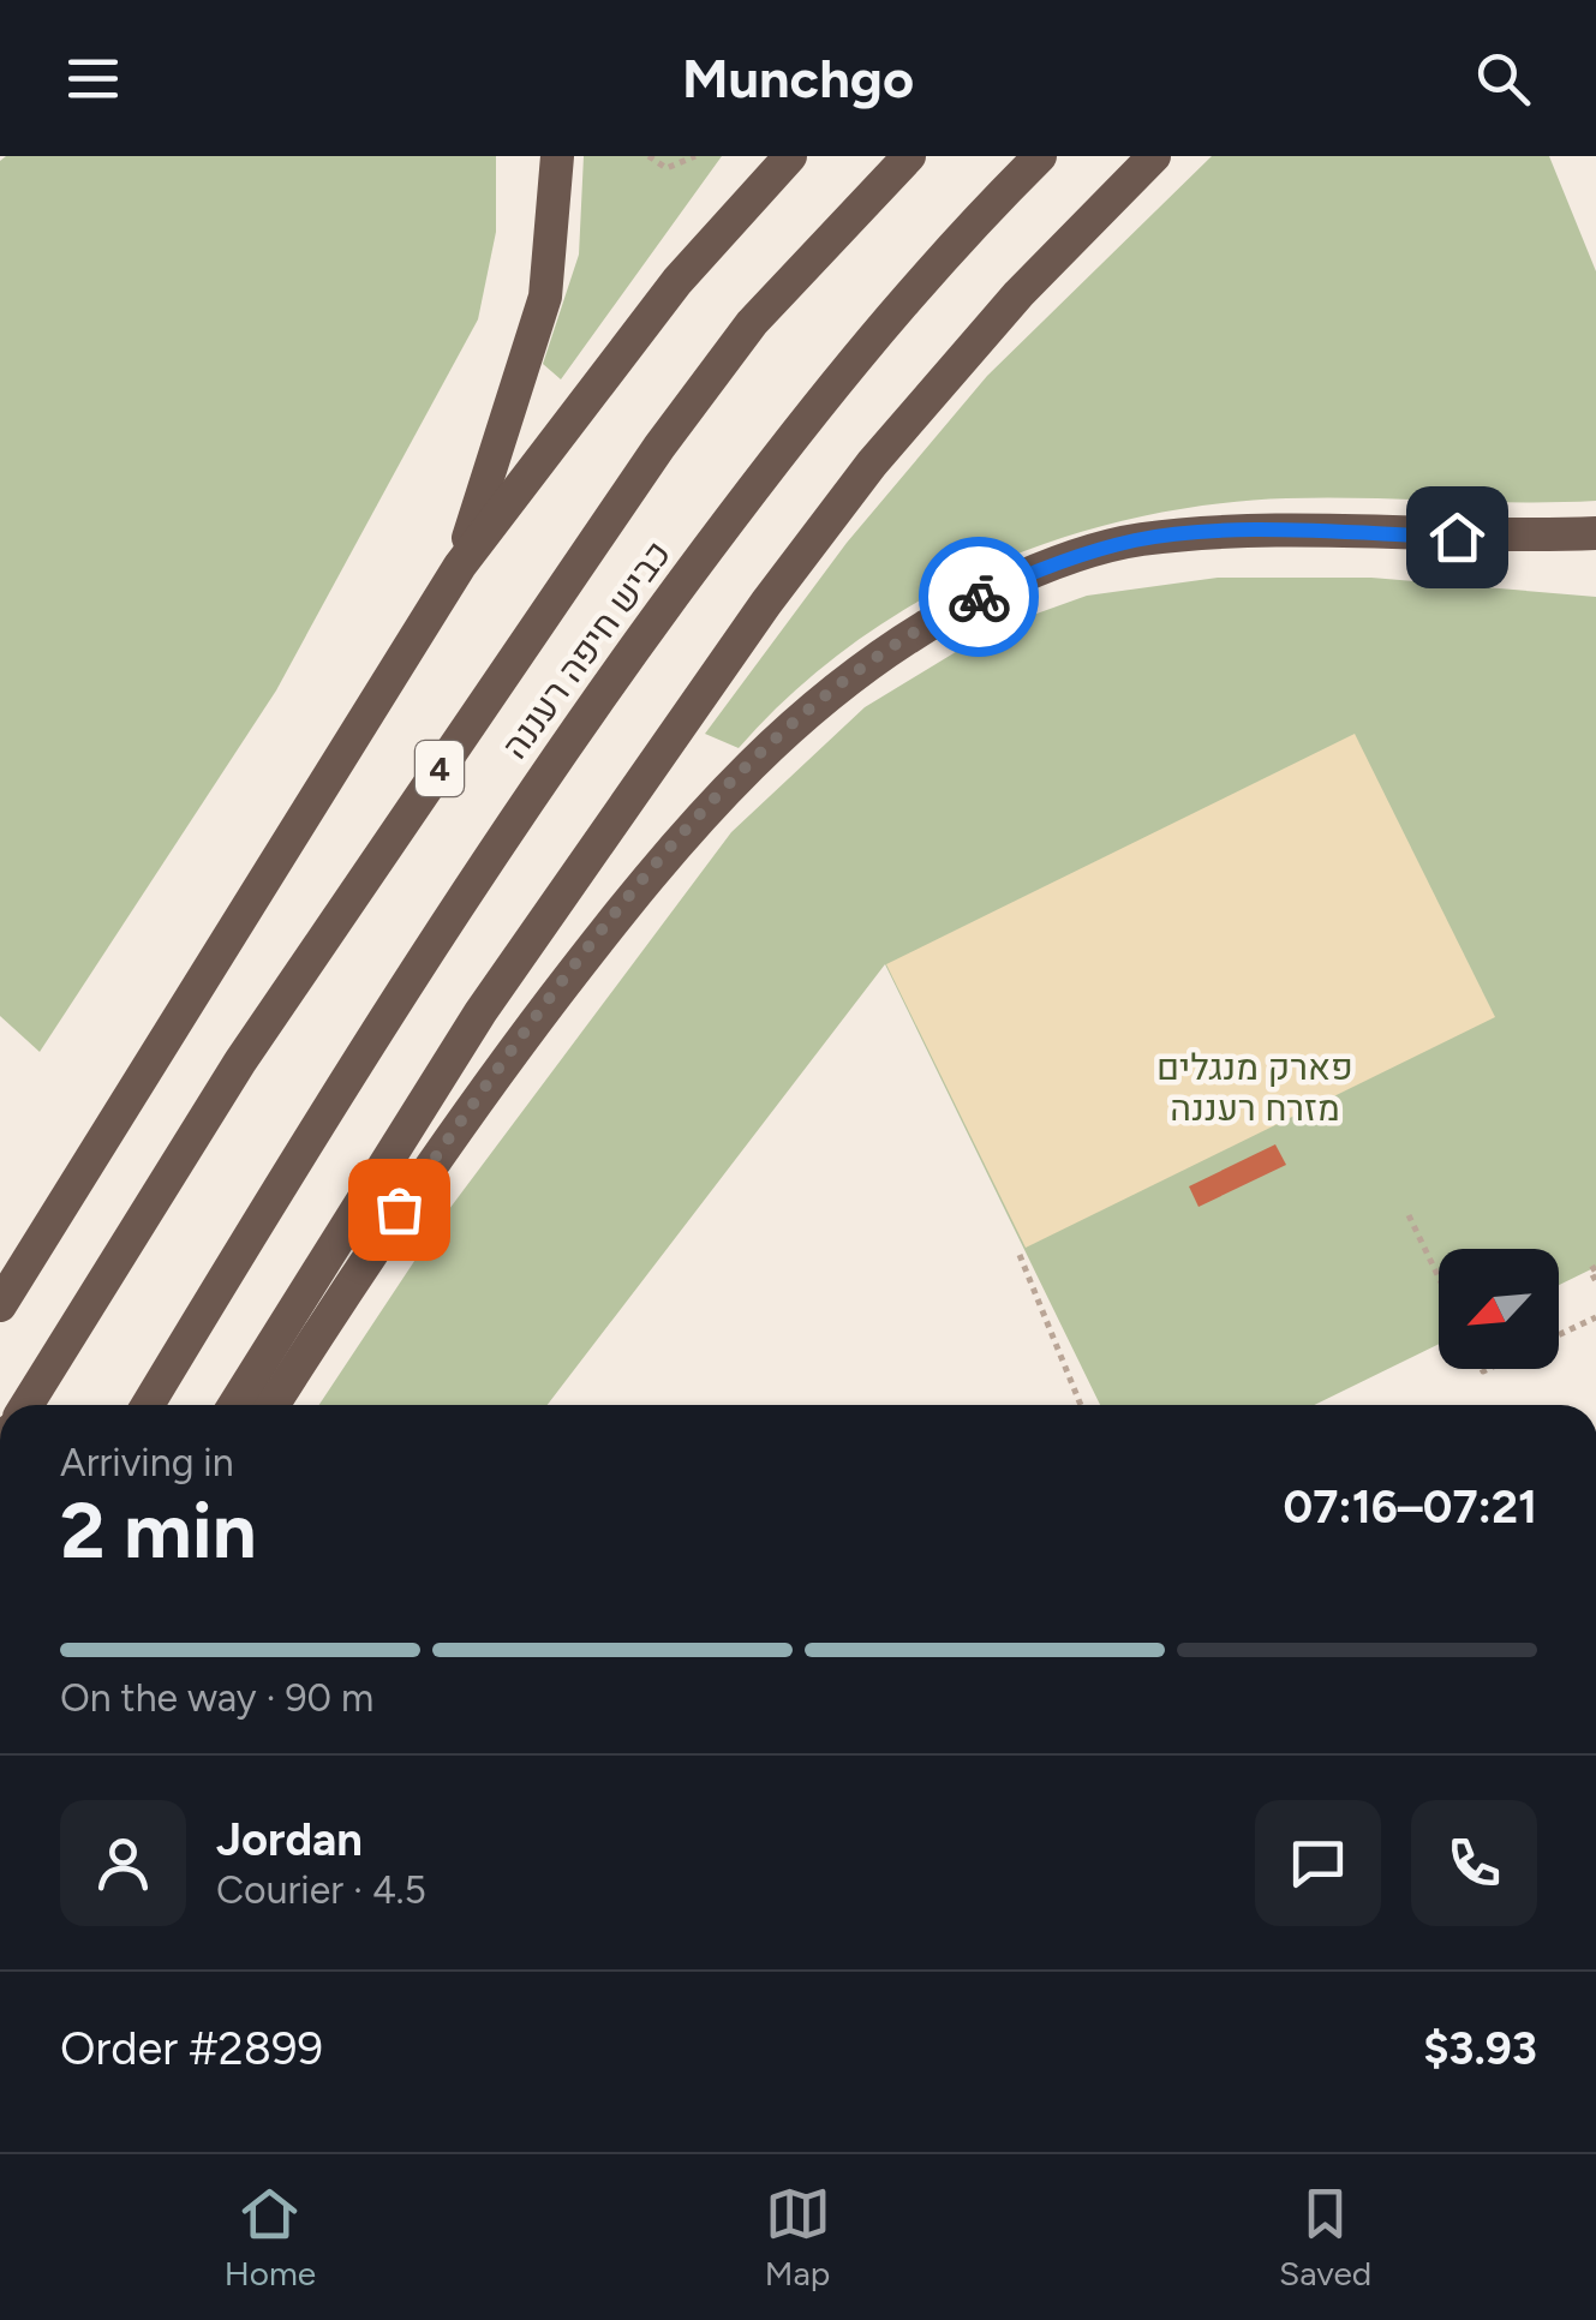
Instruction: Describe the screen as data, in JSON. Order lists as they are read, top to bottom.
{
  "streets": {
    "highway": ["כביש חיפה רעננה", "4"]
  },
  "parks": ["פארק מנגלים מזרח רעננה"],
  "north": "bottom left",
  "page": {
    "header": "Munchgo",
    "heading": ["2 min", "Arriving in", "07:16–07:21"],
    "panel": [
      "Jordan",
      "Courier · 4.5",
      "Order #2899",
      "$3.93"
    ],
    "bar": "On the way · 90 m",
    "tabs": ["Home", "Map", "Saved"]
  }
}
